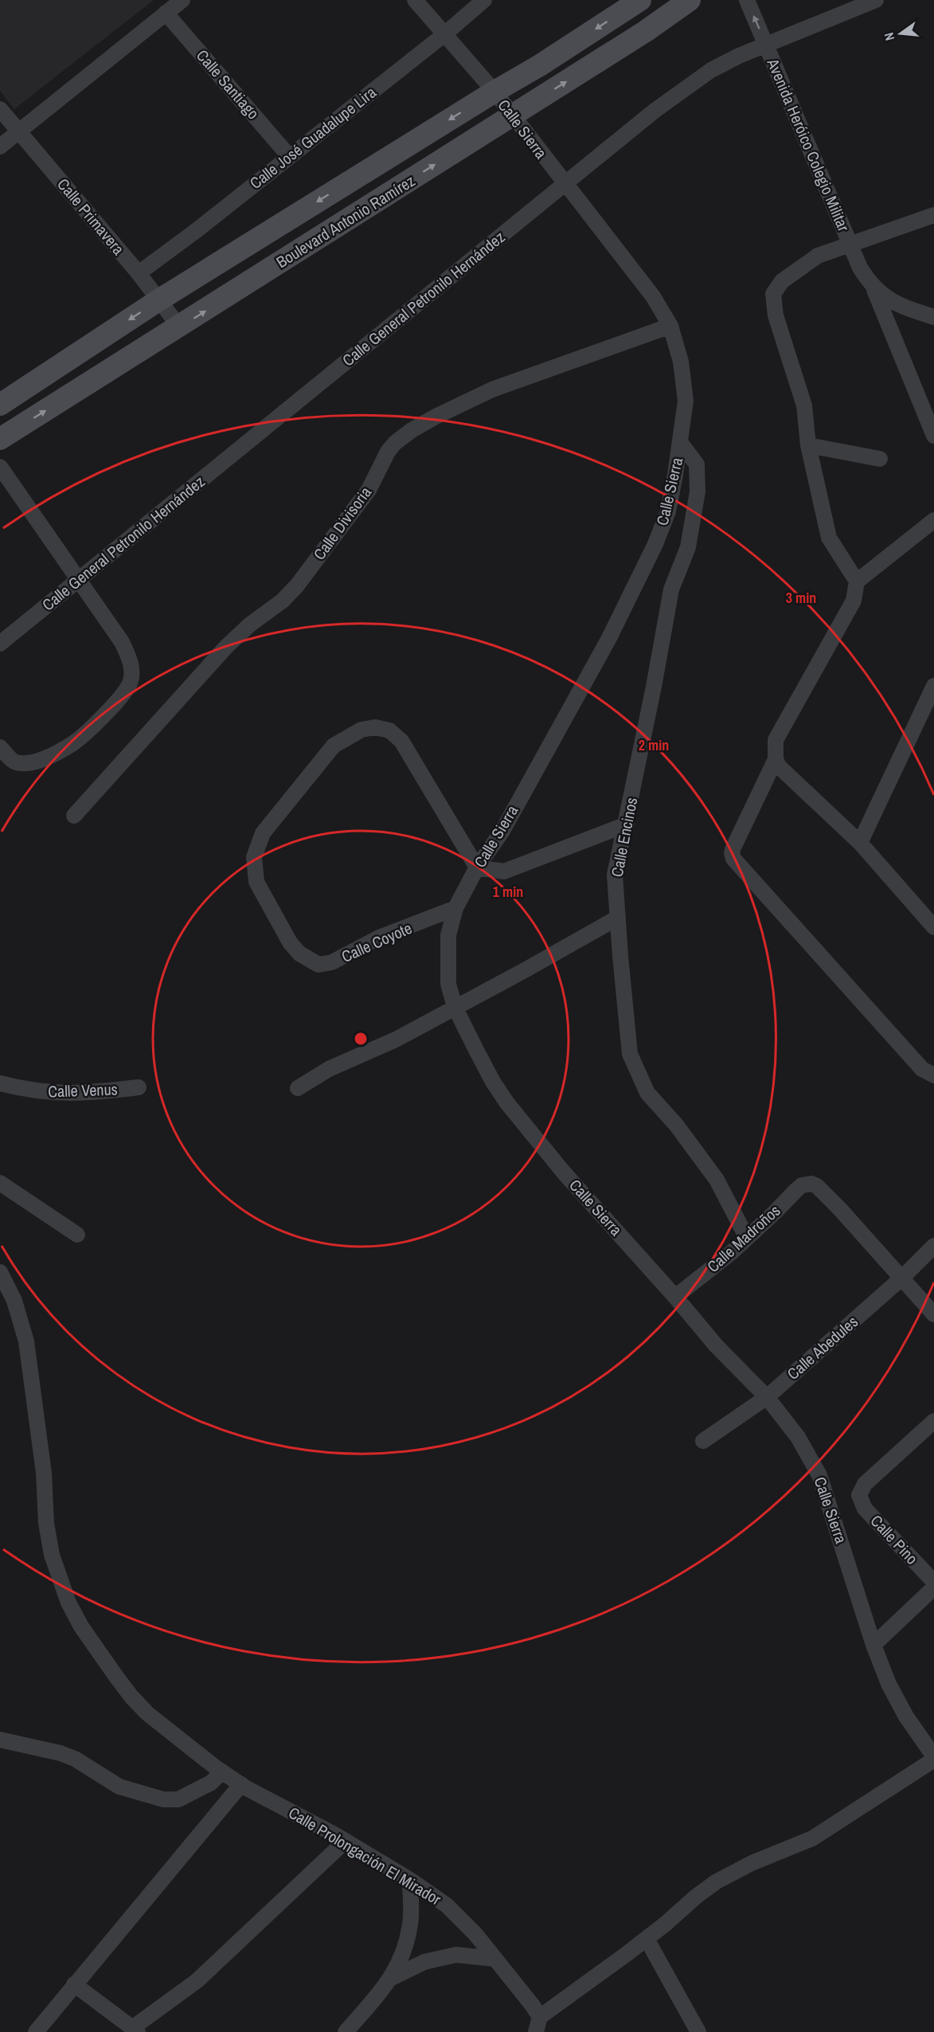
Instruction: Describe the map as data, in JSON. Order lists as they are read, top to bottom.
{
  "streets": {
    "main road": ["Boulevard Antonio Ramírez"],
    "street": [
      "Calle Santiago",
      "Calle Sierra",
      "Calle José Guadalupe Lira",
      "Avenida Heróico Colegio Militar",
      "Calle Primavera",
      "Calle General Petronilo Hernández",
      "Calle Divisoria",
      "Calle Encinos",
      "Calle Coyote",
      "Calle Venus",
      "Calle Madroños",
      "Calle Abedules",
      "Calle Pino",
      "Calle Prolongación El Mirador"
    ]
  },
  "crossings": [
    ["Calle Santiago", "Calle José Guadalupe Lira"],
    ["Calle Sierra", "Calle José Guadalupe Lira"],
    ["Calle Sierra", "Boulevard Antonio Ramírez"],
    ["Calle Sierra", "Calle General Petronilo Hernández"],
    ["Calle Sierra", "Calle Divisoria"],
    ["Calle Sierra", "Calle Encinos"],
    ["Calle Sierra", "Calle Coyote"],
    ["Calle Sierra", "Calle Madroños"],
    ["Calle Sierra", "Calle Abedules"],
    ["Calle José Guadalupe Lira", "Calle Primavera"],
    ["Avenida Heróico Colegio Militar", "Calle General Petronilo Hernández"],
    ["Calle Primavera", "Boulevard Antonio Ramírez"],
    ["Calle Encinos", "Calle Madroños"],
    ["Calle Madroños", "Calle Abedules"]
  ],
  "north": "left",
  "rings": ["3 min", "2 min", "1 min"]
}
